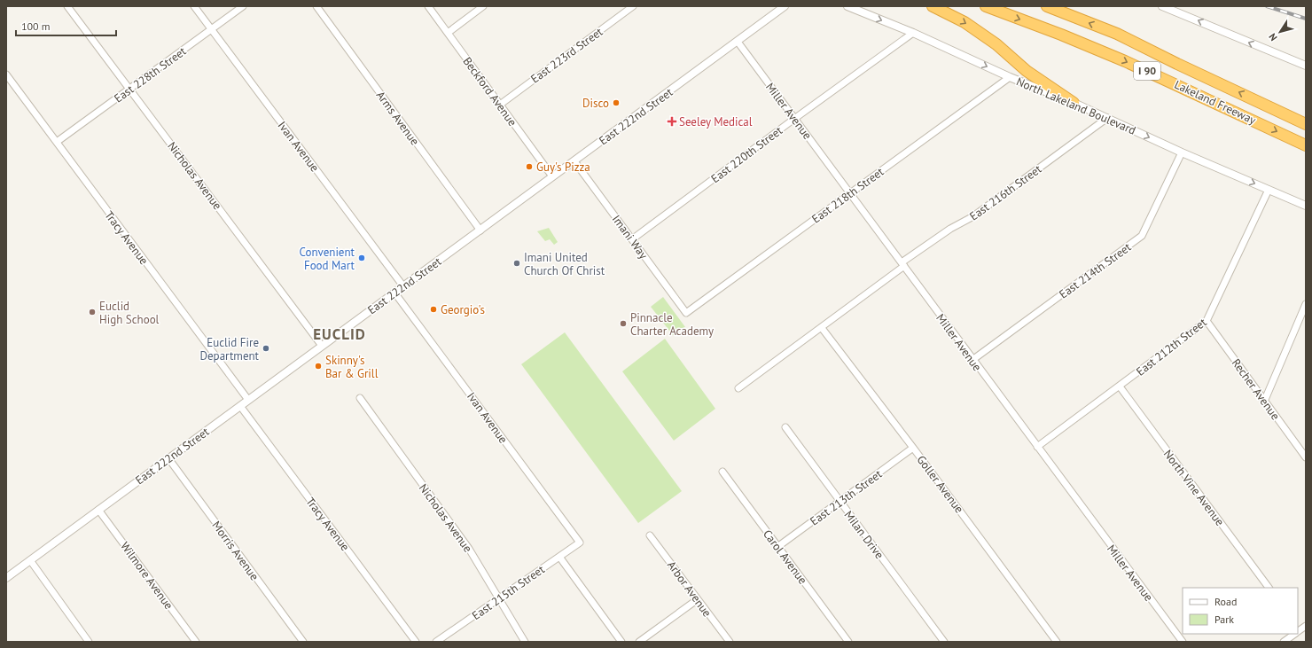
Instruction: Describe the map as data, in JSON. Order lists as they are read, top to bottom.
{
  "streets": {
    "highway": ["I 90", "Lakeland Freeway"],
    "street": [
      "East 223rd Street",
      "East 228th Street",
      "Beckford Avenue",
      "North Lakeland Boulevard",
      "Miller Avenue",
      "East 222nd Street",
      "Arms Avenue",
      "Ivan Avenue",
      "East 220th Street",
      "Nicholas Avenue",
      "East 216th Street",
      "East 218th Street",
      "Imani Way",
      "Tracy Avenue",
      "East 214th Street",
      "East 212th Street",
      "Recher Avenue",
      "Goller Avenue",
      "North Vine Avenue",
      "East 213th Street",
      "Milan Drive",
      "Morris Avenue",
      "Carol Avenue",
      "Wilmore Avenue",
      "Arbor Avenue",
      "East 215th Street"
    ]
  },
  "crossings": [
    ["East 223rd Street", "Beckford Avenue"],
    ["East 228th Street", "Ivan Avenue"],
    ["East 228th Street", "Nicholas Avenue"],
    ["East 228th Street", "Tracy Avenue"],
    ["Beckford Avenue", "East 222nd Street"],
    ["North Lakeland Boulevard", "East 220th Street"],
    ["North Lakeland Boulevard", "East 216th Street"],
    ["North Lakeland Boulevard", "East 218th Street"],
    ["North Lakeland Boulevard", "East 214th Street"],
    ["North Lakeland Boulevard", "East 212th Street"],
    ["Miller Avenue", "East 222nd Street"],
    ["Miller Avenue", "East 220th Street"],
    ["Miller Avenue", "East 216th Street"],
    ["Miller Avenue", "East 218th Street"],
    ["Miller Avenue", "East 214th Street"],
    ["Miller Avenue", "East 212th Street"],
    ["East 222nd Street", "Arms Avenue"],
    ["East 222nd Street", "Ivan Avenue"],
    ["East 222nd Street", "Nicholas Avenue"],
    ["East 222nd Street", "Imani Way"],
    ["East 222nd Street", "Tracy Avenue"],
    ["East 222nd Street", "Morris Avenue"],
    ["East 222nd Street", "Wilmore Avenue"],
    ["Ivan Avenue", "East 215th Street"],
    ["East 220th Street", "Imani Way"],
    ["Nicholas Avenue", "East 215th Street"],
    ["East 216th Street", "Goller Avenue"],
    ["East 218th Street", "Imani Way"],
    ["East 212th Street", "Recher Avenue"],
    ["East 212th Street", "North Vine Avenue"],
    ["Goller Avenue", "East 213th Street"],
    ["East 213th Street", "Milan Drive"],
    ["East 213th Street", "Carol Avenue"]
  ],
  "one_way": ["North Lakeland Boulevard"],
  "districts": ["EUCLID"],
  "places": {
    "other": [
      "Disco",
      "Guy's Pizza",
      "Convenient Food Mart",
      "Imani United Church Of Christ",
      "Georgio's",
      "Euclid High School",
      "Pinnacle Charter Academy",
      "Euclid Fire Department",
      "Skinny's Bar & Grill"
    ],
    "health": ["Seeley Medical"]
  },
  "legend": ["Road", "Park"],
  "scale_bar": "100 m",
  "north": "bottom left"
}
